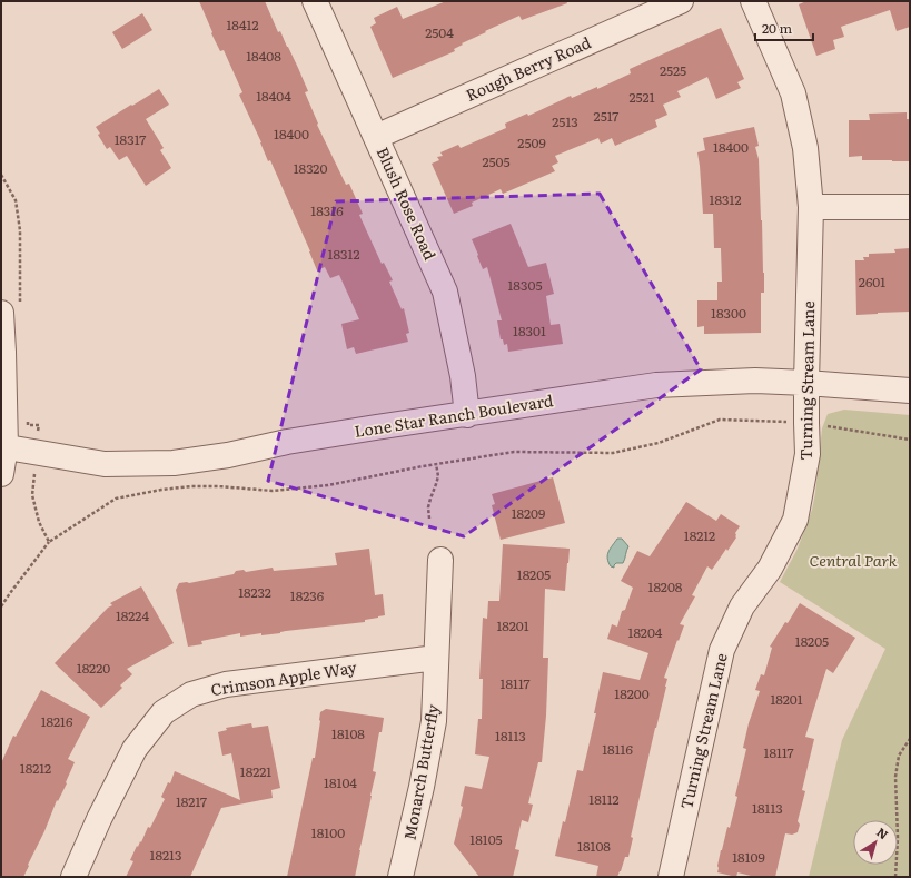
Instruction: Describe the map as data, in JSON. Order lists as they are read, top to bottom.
{
  "streets": {
    "street": [
      "Rough Berry Road",
      "Blush Rose Road",
      "Turning Stream Lane",
      "Lone Star Ranch Boulevard",
      "Crimson Apple Way",
      "Monarch Butterfly"
    ]
  },
  "crossings": [
    ["Rough Berry Road", "Blush Rose Road"],
    ["Blush Rose Road", "Lone Star Ranch Boulevard"],
    ["Turning Stream Lane", "Lone Star Ranch Boulevard"],
    ["Crimson Apple Way", "Monarch Butterfly"]
  ],
  "parks": ["Central Park"],
  "house_numbers": [
    "18412",
    "2504",
    "18408",
    "2525",
    "18404",
    "2521",
    "2517",
    "2513",
    "18400",
    "18317",
    "2509",
    "18400",
    "2505",
    "18320",
    "18312",
    "18316",
    "18312",
    "2601",
    "18305",
    "18300",
    "18301",
    "18209",
    "18212",
    "18205",
    "18208",
    "18232",
    "18236",
    "18224",
    "18201",
    "18204",
    "18205",
    "18220",
    "18117",
    "18200",
    "18201",
    "18216",
    "18108",
    "18113",
    "18116",
    "18117",
    "18212",
    "18221",
    "18104",
    "18112",
    "18217",
    "18113",
    "18100",
    "18105",
    "18108",
    "18213",
    "18109"
  ],
  "scale_bar": "20 m",
  "north": "top right"
}
